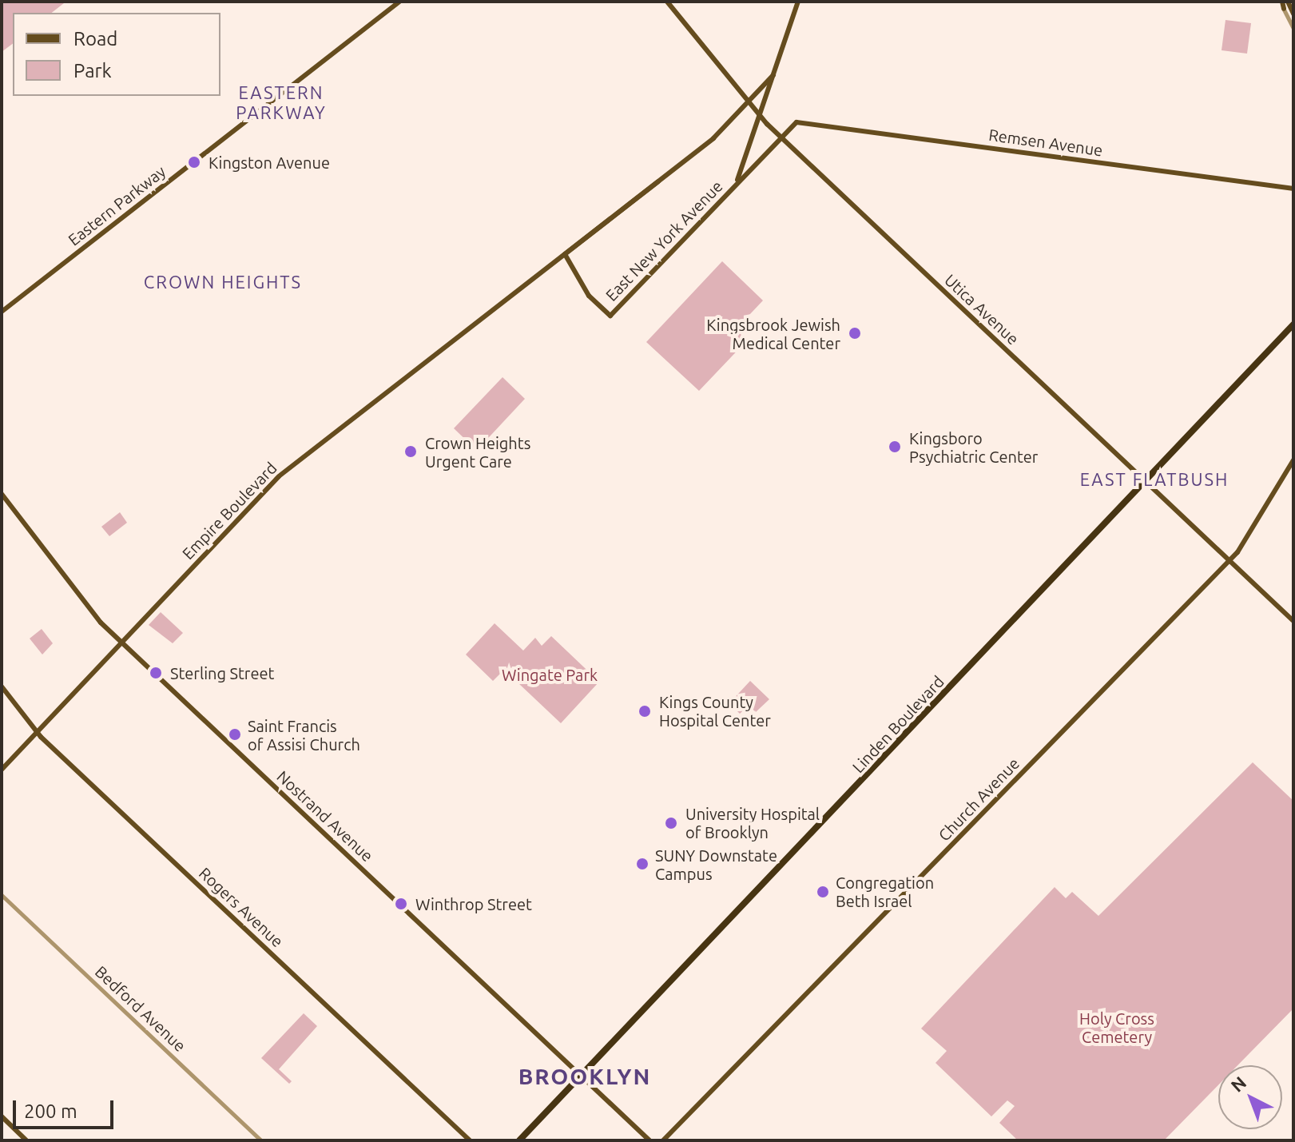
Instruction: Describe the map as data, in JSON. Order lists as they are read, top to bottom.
{
  "streets": {
    "highway": ["Linden Boulevard"],
    "main road": [
      "Remsen Avenue",
      "Eastern Parkway",
      "East New York Avenue",
      "Utica Avenue",
      "Empire Boulevard",
      "Church Avenue",
      "Nostrand Avenue",
      "Rogers Avenue"
    ],
    "street": ["Bedford Avenue"]
  },
  "crossings": [
    ["Remsen Avenue", "East New York Avenue"],
    ["East New York Avenue", "Utica Avenue"],
    ["East New York Avenue", "Empire Boulevard"],
    ["Utica Avenue", "Empire Boulevard"],
    ["Utica Avenue", "Linden Boulevard"],
    ["Utica Avenue", "Church Avenue"],
    ["Empire Boulevard", "Nostrand Avenue"],
    ["Empire Boulevard", "Rogers Avenue"],
    ["Linden Boulevard", "Nostrand Avenue"]
  ],
  "districts": [
    "EASTERN PARKWAY",
    "CROWN HEIGHTS",
    "EAST FLATBUSH",
    "BROOKLYN"
  ],
  "parks": ["Wingate Park", "Holy Cross Cemetery"],
  "places": [
    "Kingston Avenue",
    "Kingsbrook Jewish Medical Center",
    "Kingsboro Psychiatric Center",
    "Crown Heights Urgent Care",
    "Sterling Street",
    "Kings County Hospital Center",
    "Saint Francis of Assisi Church",
    "University Hospital of Brooklyn",
    "SUNY Downstate Campus",
    "Congregation Beth Israel",
    "Winthrop Street"
  ],
  "legend": ["Road", "Park"],
  "scale_bar": "200 m",
  "north": "top left"
}
